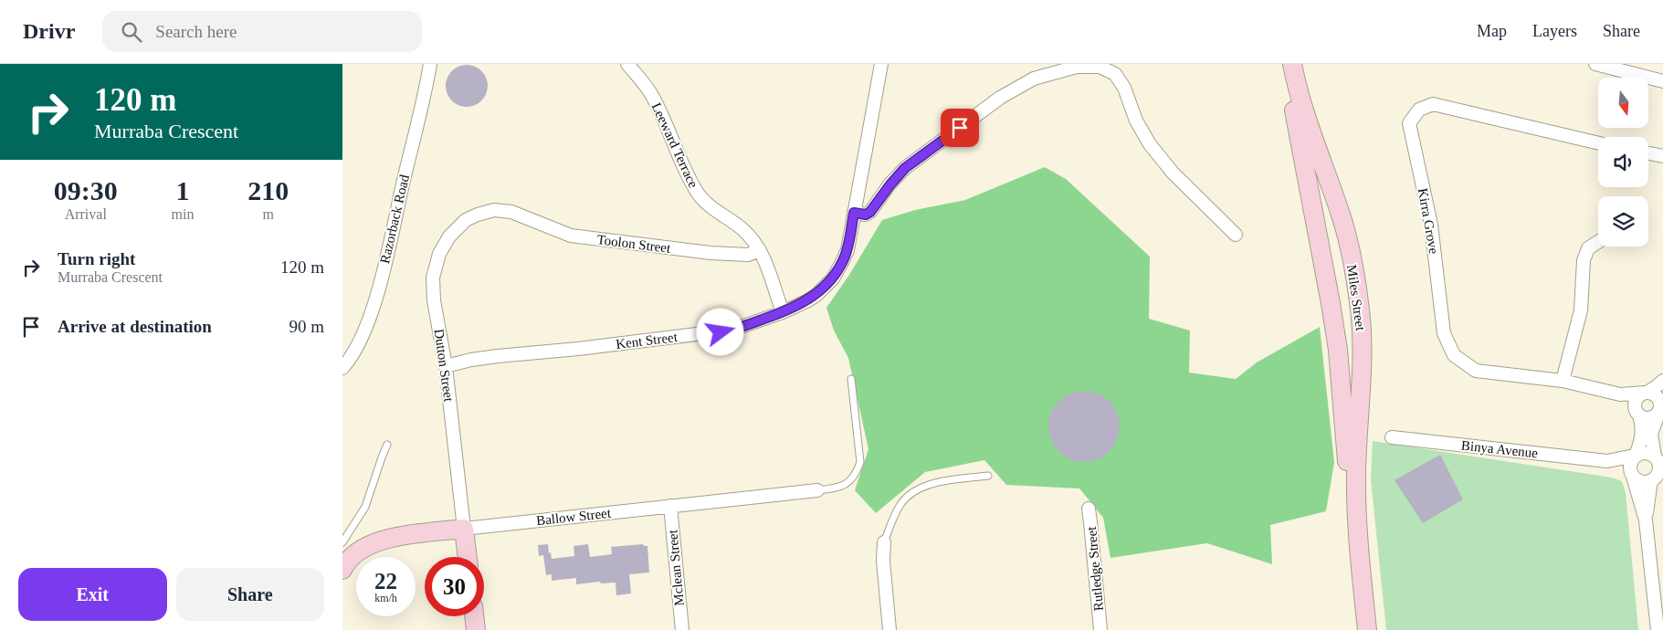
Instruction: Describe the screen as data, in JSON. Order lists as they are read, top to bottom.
{
  "streets": {
    "street": [
      "Leeward Terrace",
      "Razorback Road",
      "Kirra Grove",
      "Toolon Street",
      "Miles Street",
      "Kent Street",
      "Dutton Street",
      "Binya Avenue",
      "Ballow Street",
      "Mclean Street",
      "Rutledge Street"
    ]
  },
  "crossings": [
    ["Leeward Terrace", "Toolon Street"],
    ["Leeward Terrace", "Kent Street"],
    ["Toolon Street", "Dutton Street"],
    ["Kent Street", "Dutton Street"],
    ["Dutton Street", "Ballow Street"],
    ["Ballow Street", "Mclean Street"]
  ],
  "north": "bottom",
  "page": {
    "header": "Drivr",
    "search": "Search here",
    "nav": ["Map", "Layers", "Share"],
    "turn": ["120 m", "Murraba Crescent"],
    "eta": [
      "09:30",
      "Arrival",
      "1",
      "min",
      "210",
      "m"
    ],
    "list": [
      {
        "name": "Turn right",
        "note": "Murraba Crescent",
        "value": "120 m"
      },
      {
        "name": "Arrive at destination",
        "value": "90 m"
      }
    ],
    "speed": "22 km/h",
    "limit": "30",
    "buttons": ["Exit", "Share"]
  }
}
